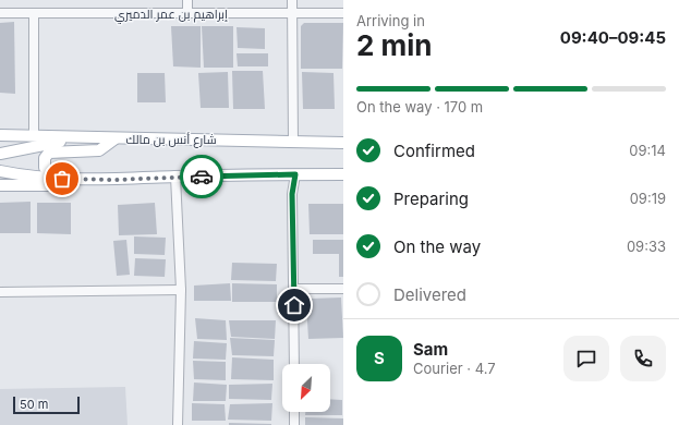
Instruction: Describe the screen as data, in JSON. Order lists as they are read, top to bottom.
{
  "streets": {
    "main road": ["شارع أنس بن مالك"],
    "street": ["إبراهيم بن عمر الدميري"]
  },
  "scale_bar": "50 m",
  "north": "bottom left",
  "page": {
    "heading": ["2 min", "Arriving in", "09:40–09:45"],
    "panel": ["Sam", "Courier · 4.7"],
    "bar": "On the way · 170 m",
    "list": [
      ["Confirmed", "09:14"],
      ["Preparing", "09:19"],
      ["On the way", "09:33"],
      "Delivered"
    ],
    "round": "S",
    "scale": "50 m"
  }
}
